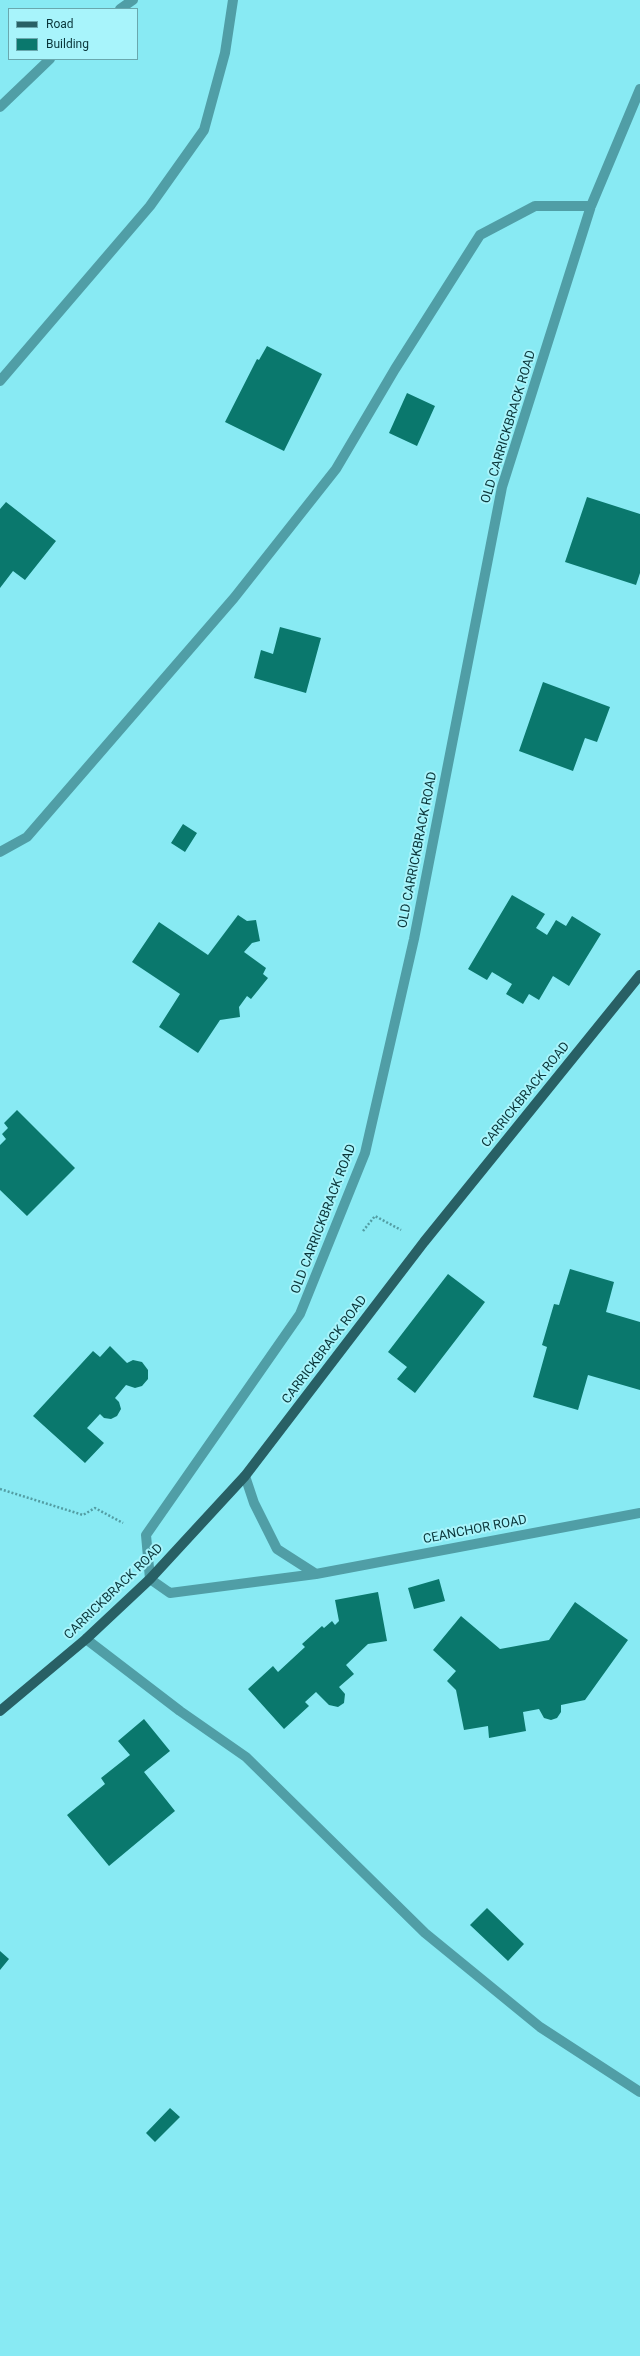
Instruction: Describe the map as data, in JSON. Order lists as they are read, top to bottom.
{
  "streets": {
    "main road": ["CARRICKBRACK ROAD"],
    "street": ["OLD CARRICKBRACK ROAD", "CEANCHOR ROAD"]
  },
  "crossings": [
    ["OLD CARRICKBRACK ROAD", "CARRICKBRACK ROAD"],
    ["OLD CARRICKBRACK ROAD", "CEANCHOR ROAD"],
    ["CARRICKBRACK ROAD", "CEANCHOR ROAD"]
  ],
  "legend": ["Road", "Building"]
}
